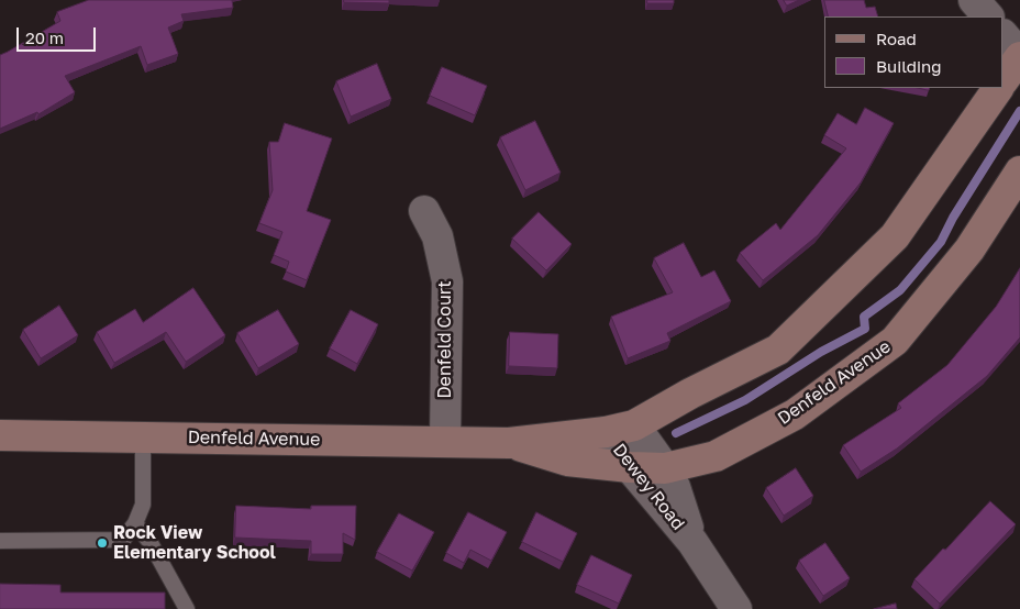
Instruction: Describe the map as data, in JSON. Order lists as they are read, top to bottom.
{
  "streets": {
    "street": ["Denfeld Court", "Denfeld Avenue", "Dewey Road"]
  },
  "crossings": [
    ["Denfeld Court", "Denfeld Avenue"],
    ["Denfeld Avenue", "Dewey Road"]
  ],
  "places": ["Rock View Elementary School"],
  "legend": ["Road", "Building"],
  "scale_bar": "20 m"
}
